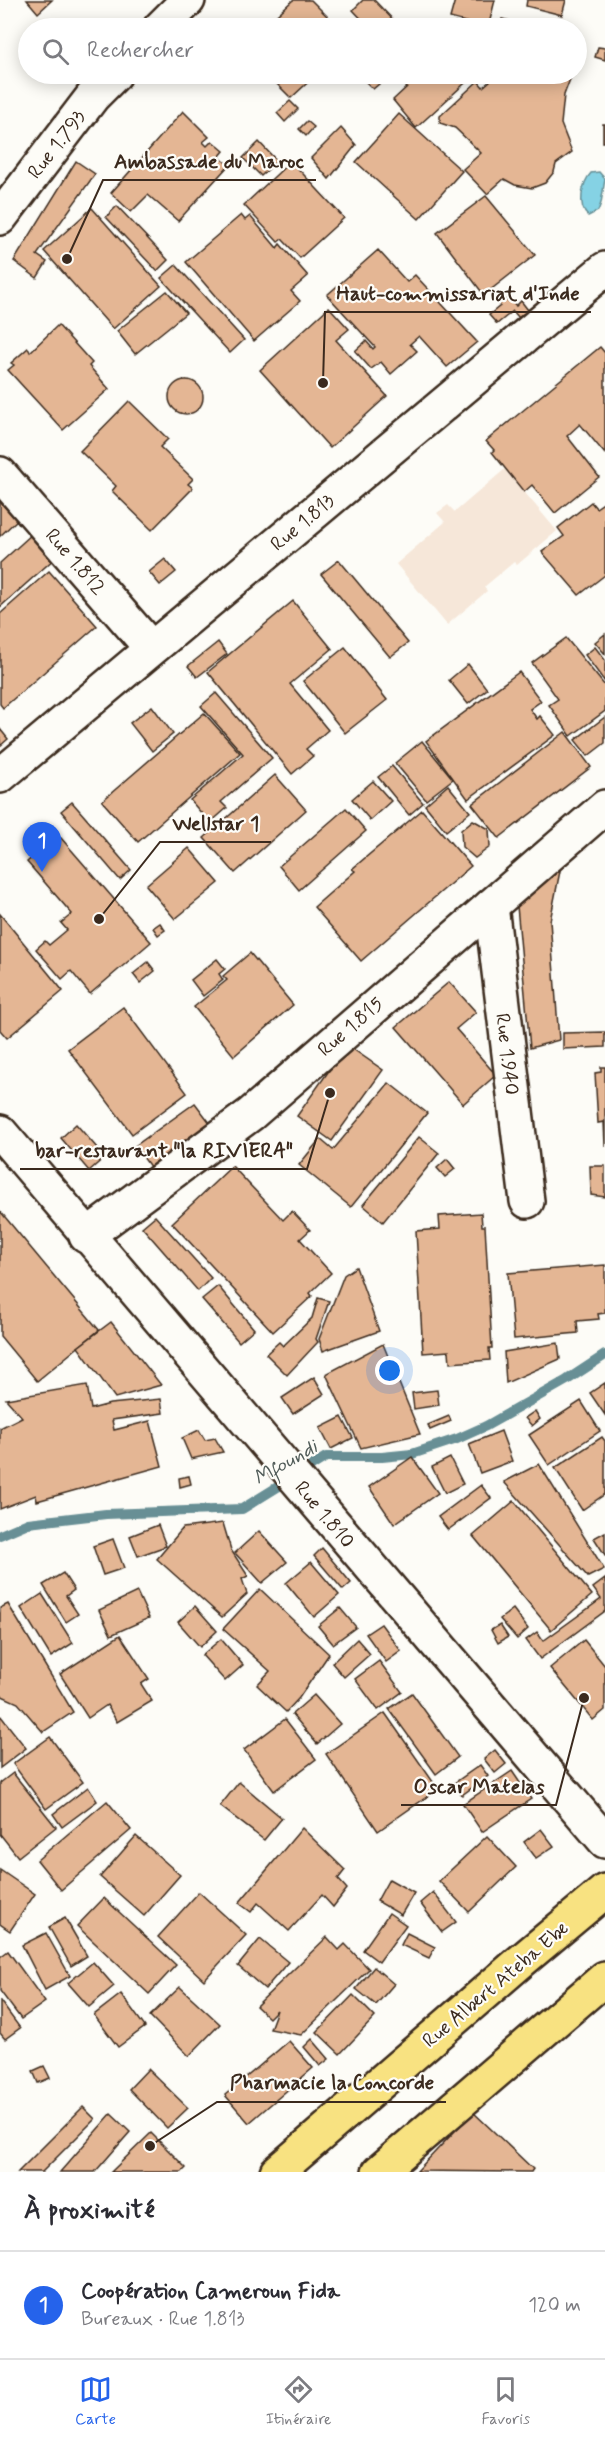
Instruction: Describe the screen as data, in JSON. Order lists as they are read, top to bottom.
{
  "streets": {
    "highway": ["Rue Albert Ateba Ebe"],
    "street": [
      "Rue 1.793",
      "Rue 1.813",
      "Rue 1.812",
      "Rue 1.815",
      "Rue 1.940",
      "Rue 1.810"
    ]
  },
  "crossings": [
    ["Rue 1.813", "Rue 1.812"],
    ["Rue 1.815", "Rue 1.940"],
    ["Rue 1.815", "Rue 1.810"]
  ],
  "water": ["Mfoundi"],
  "places": [
    "Ambassade du Maroc",
    "Haut-commissariat d'Inde",
    "Wellstar 1",
    "bar-restaurant \"la RIVIERA\"",
    "Oscar Matelas",
    "Pharmacie la Concorde"
  ],
  "page": {
    "search": "Rechercher",
    "pins": "1",
    "heading": "À proximité",
    "list": [
      {
        "mark": "1",
        "name": "Coopération Cameroun Fida",
        "note": "Bureaux · Rue 1.813",
        "value": "120 m"
      }
    ],
    "nav": ["Carte", "Itinéraire", "Favoris"]
  }
}
